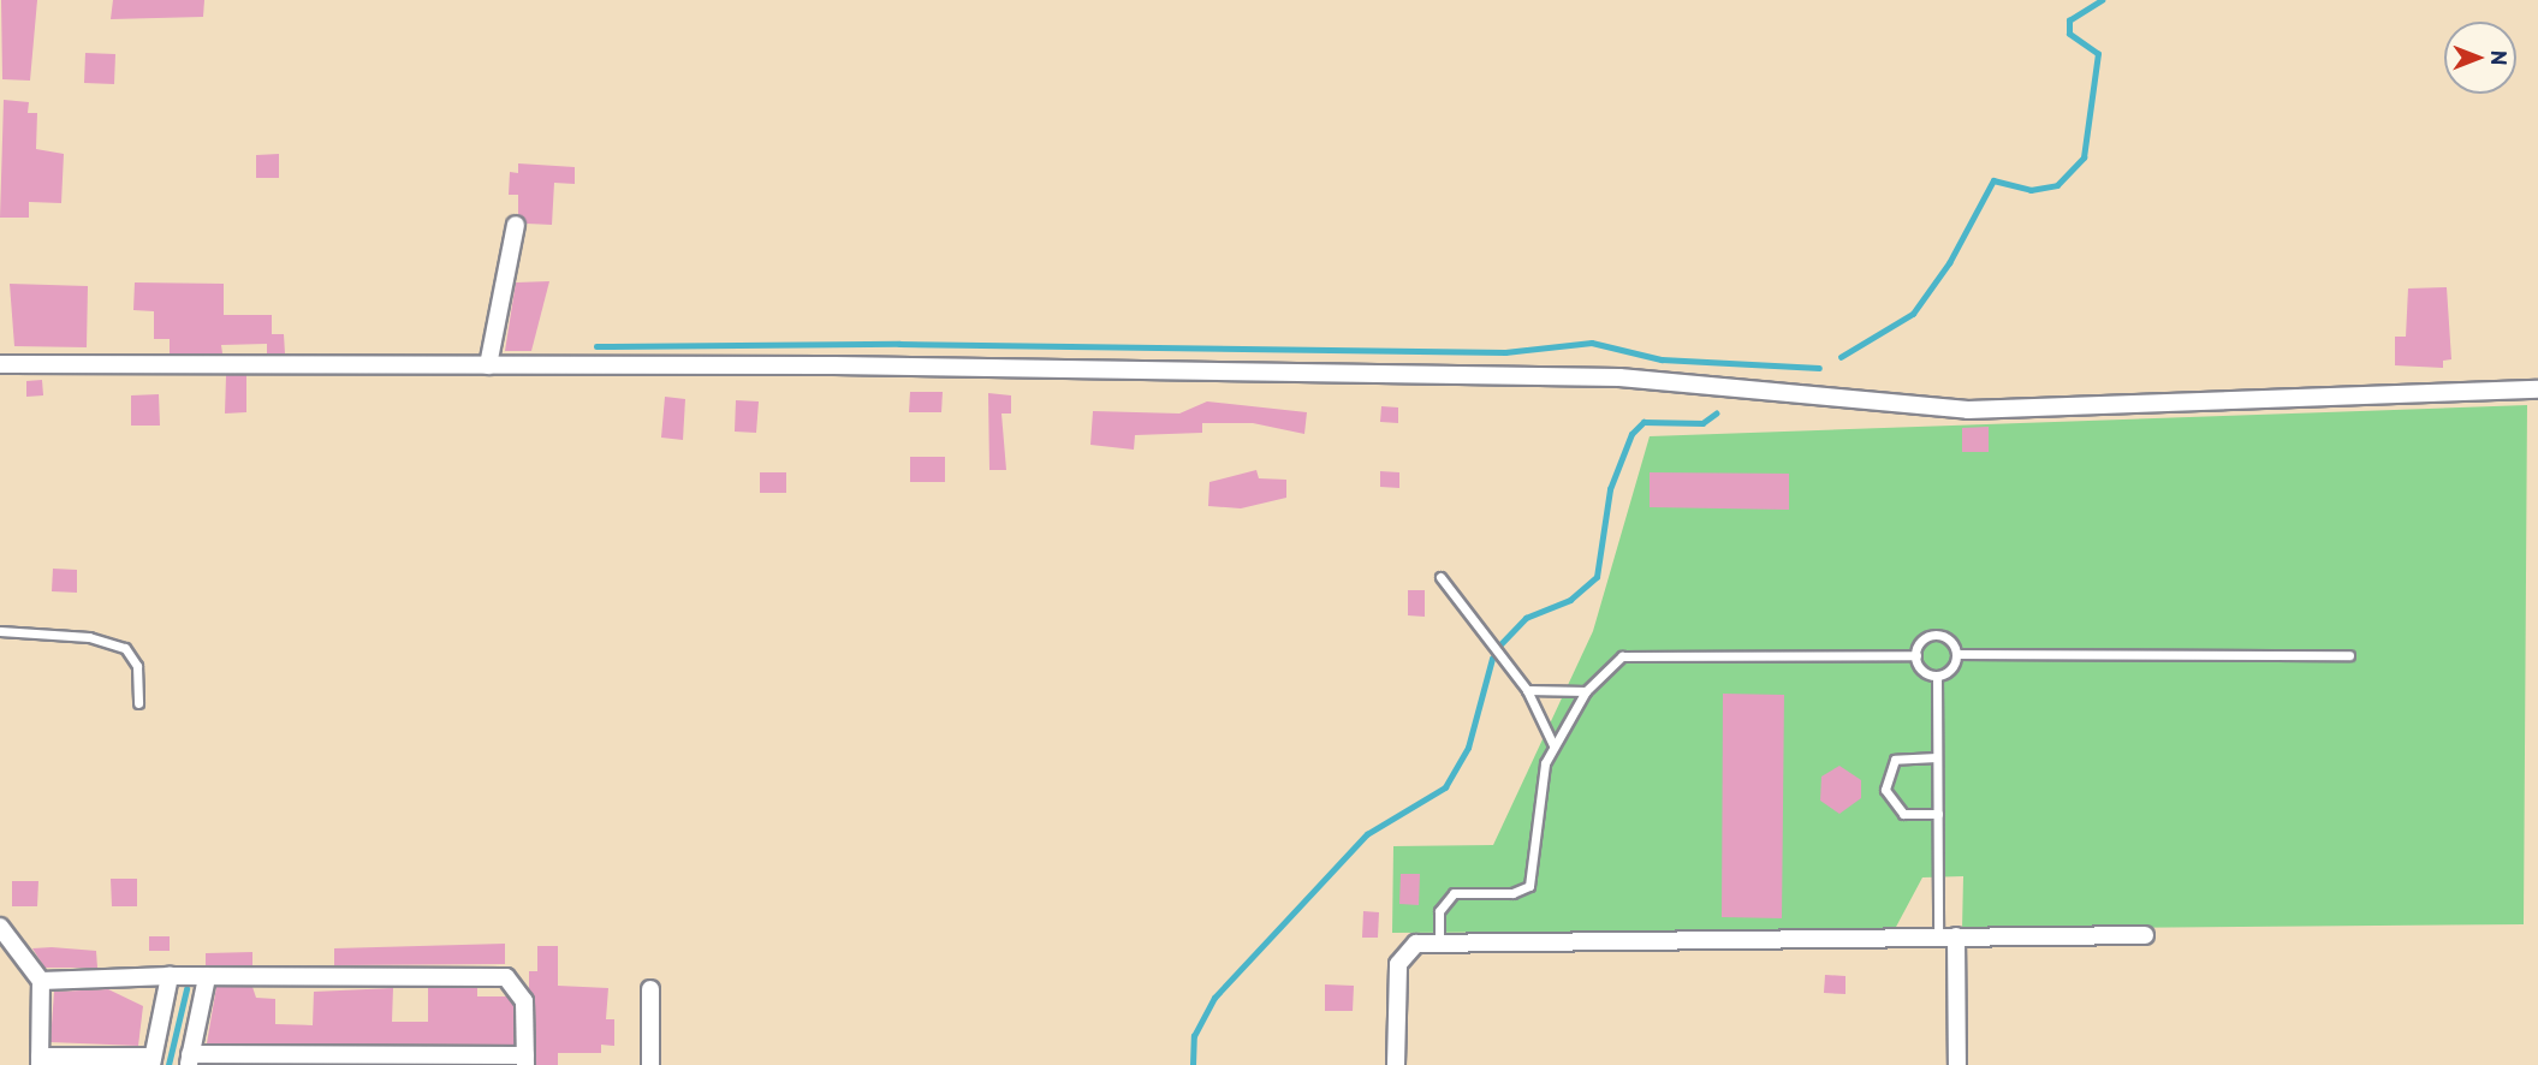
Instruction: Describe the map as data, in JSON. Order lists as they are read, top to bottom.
{
  "north": "right"
}
